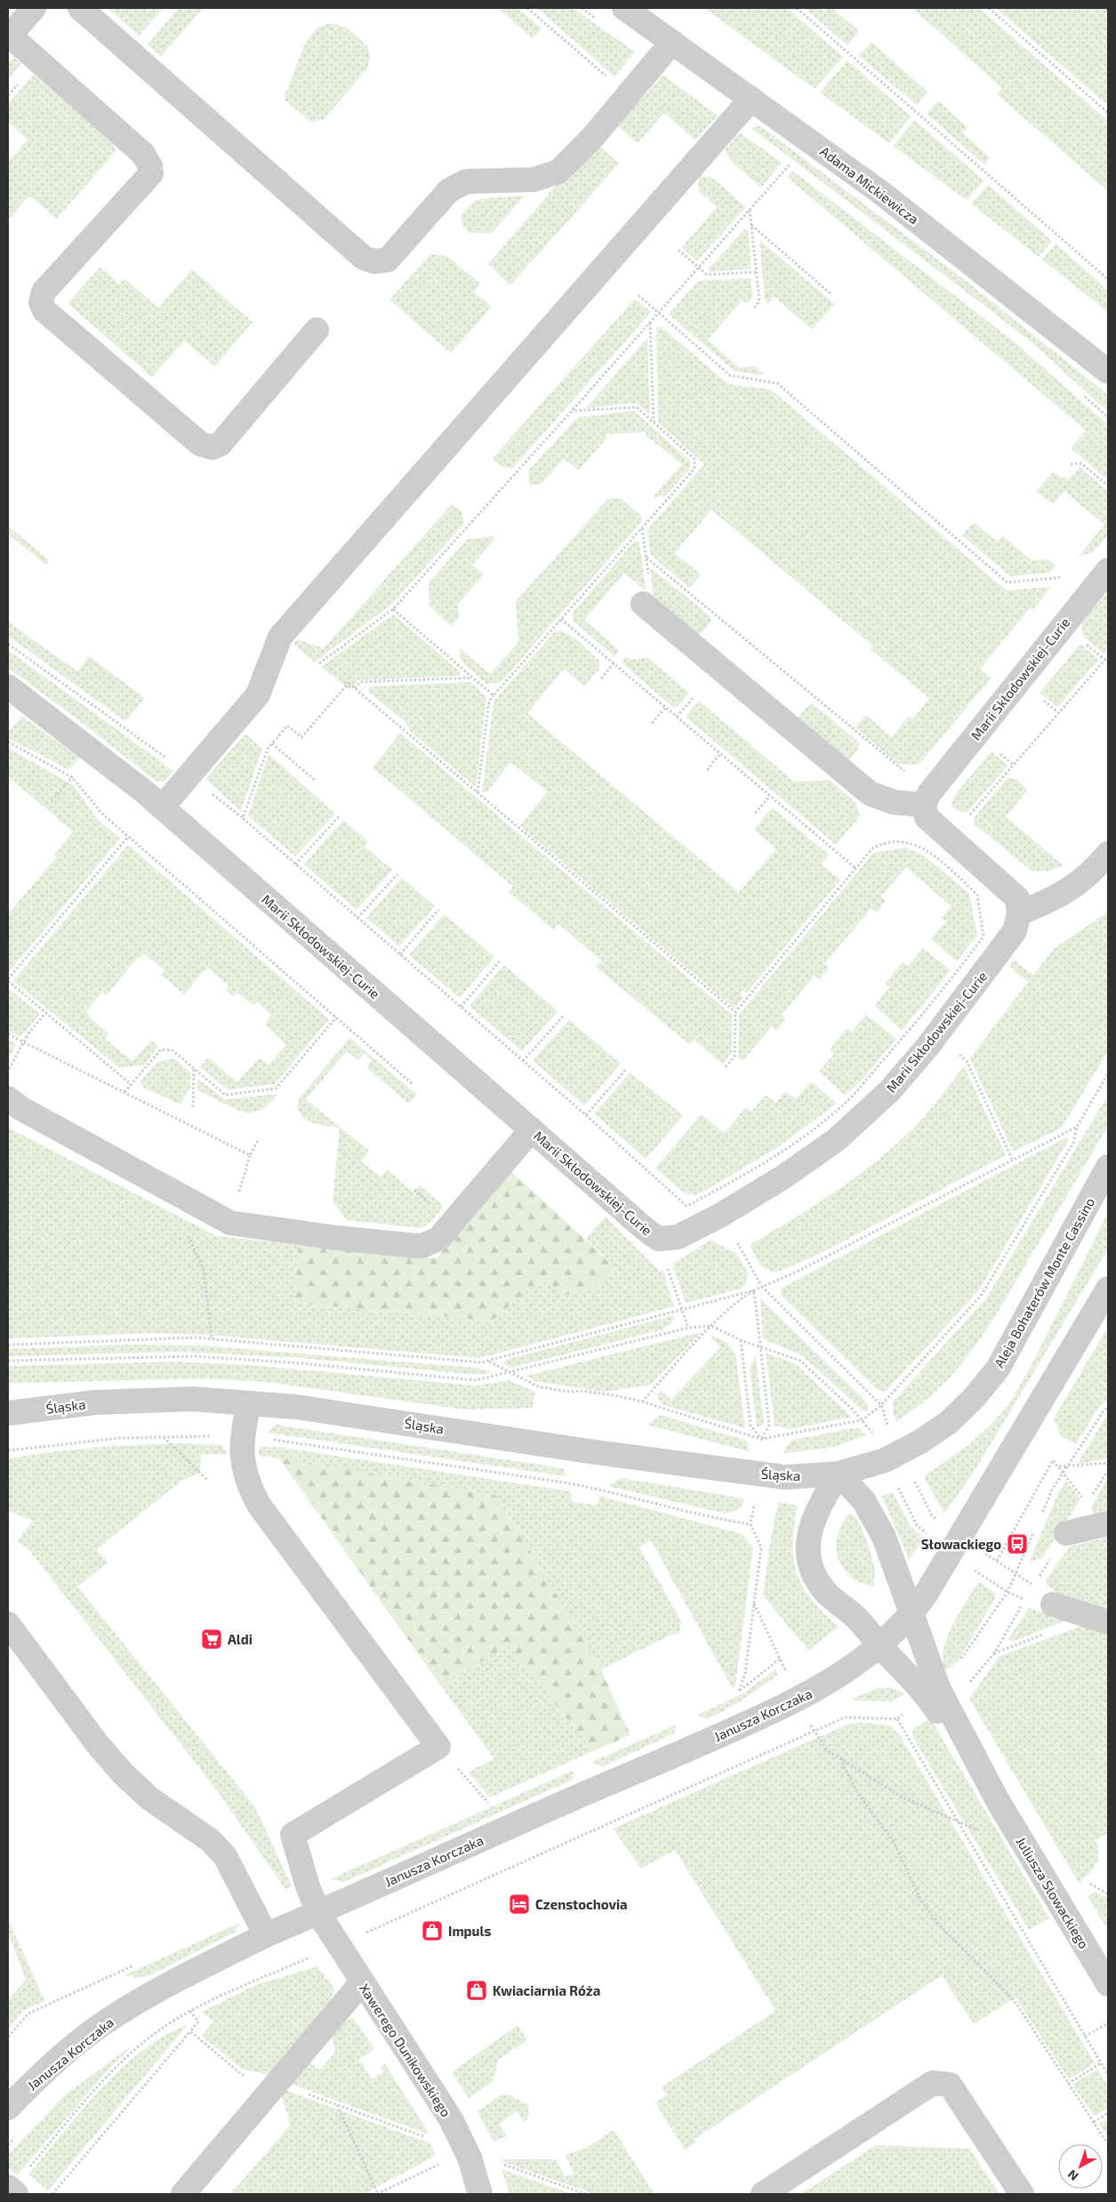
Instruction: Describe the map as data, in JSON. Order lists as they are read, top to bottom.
{
  "streets": {
    "street": [
      "Adama Mickiewicza",
      "Marii Skłodowskiej-Curie",
      "Aleja Bohaterów Monte Cassino",
      "Śląska",
      "Janusza Korczaka",
      "Juliusza Słowackiego",
      "Xawerego Dunikowskiego"
    ]
  },
  "crossings": [
    ["Aleja Bohaterów Monte Cassino", "Śląska"],
    ["Janusza Korczaka", "Xawerego Dunikowskiego"]
  ],
  "places": {
    "bus stop": ["Słowackiego"],
    "supermarket": ["Aldi"],
    "hotel": ["Czenstochovia"],
    "shop": ["Impuls", "Kwiaciarnia Róża"]
  },
  "north": "bottom left"
}
